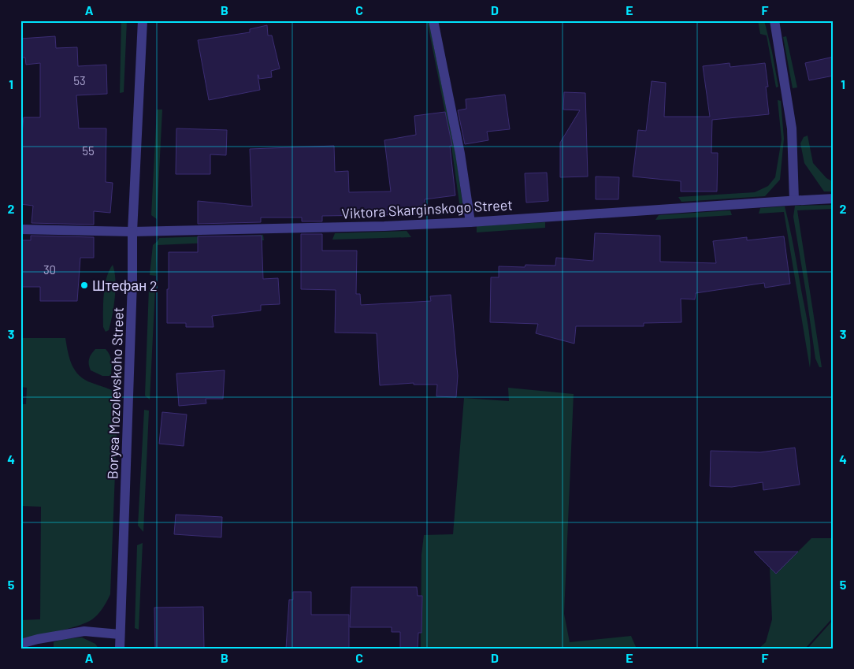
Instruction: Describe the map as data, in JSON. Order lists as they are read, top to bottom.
{
  "streets": {
    "street": ["Viktora Skarginskogo Street", "Borysa Mozolevskoho Street"]
  },
  "crossings": [
    ["Viktora Skarginskogo Street", "Borysa Mozolevskoho Street"]
  ],
  "places": ["Штефан 2"],
  "house_numbers": ["53", "55", "30"],
  "grid": {
    "columns": [
      "A",
      "B",
      "C",
      "D",
      "E",
      "F"
    ],
    "rows": [
      "1",
      "2",
      "3",
      "4",
      "5"
    ]
  }
}
